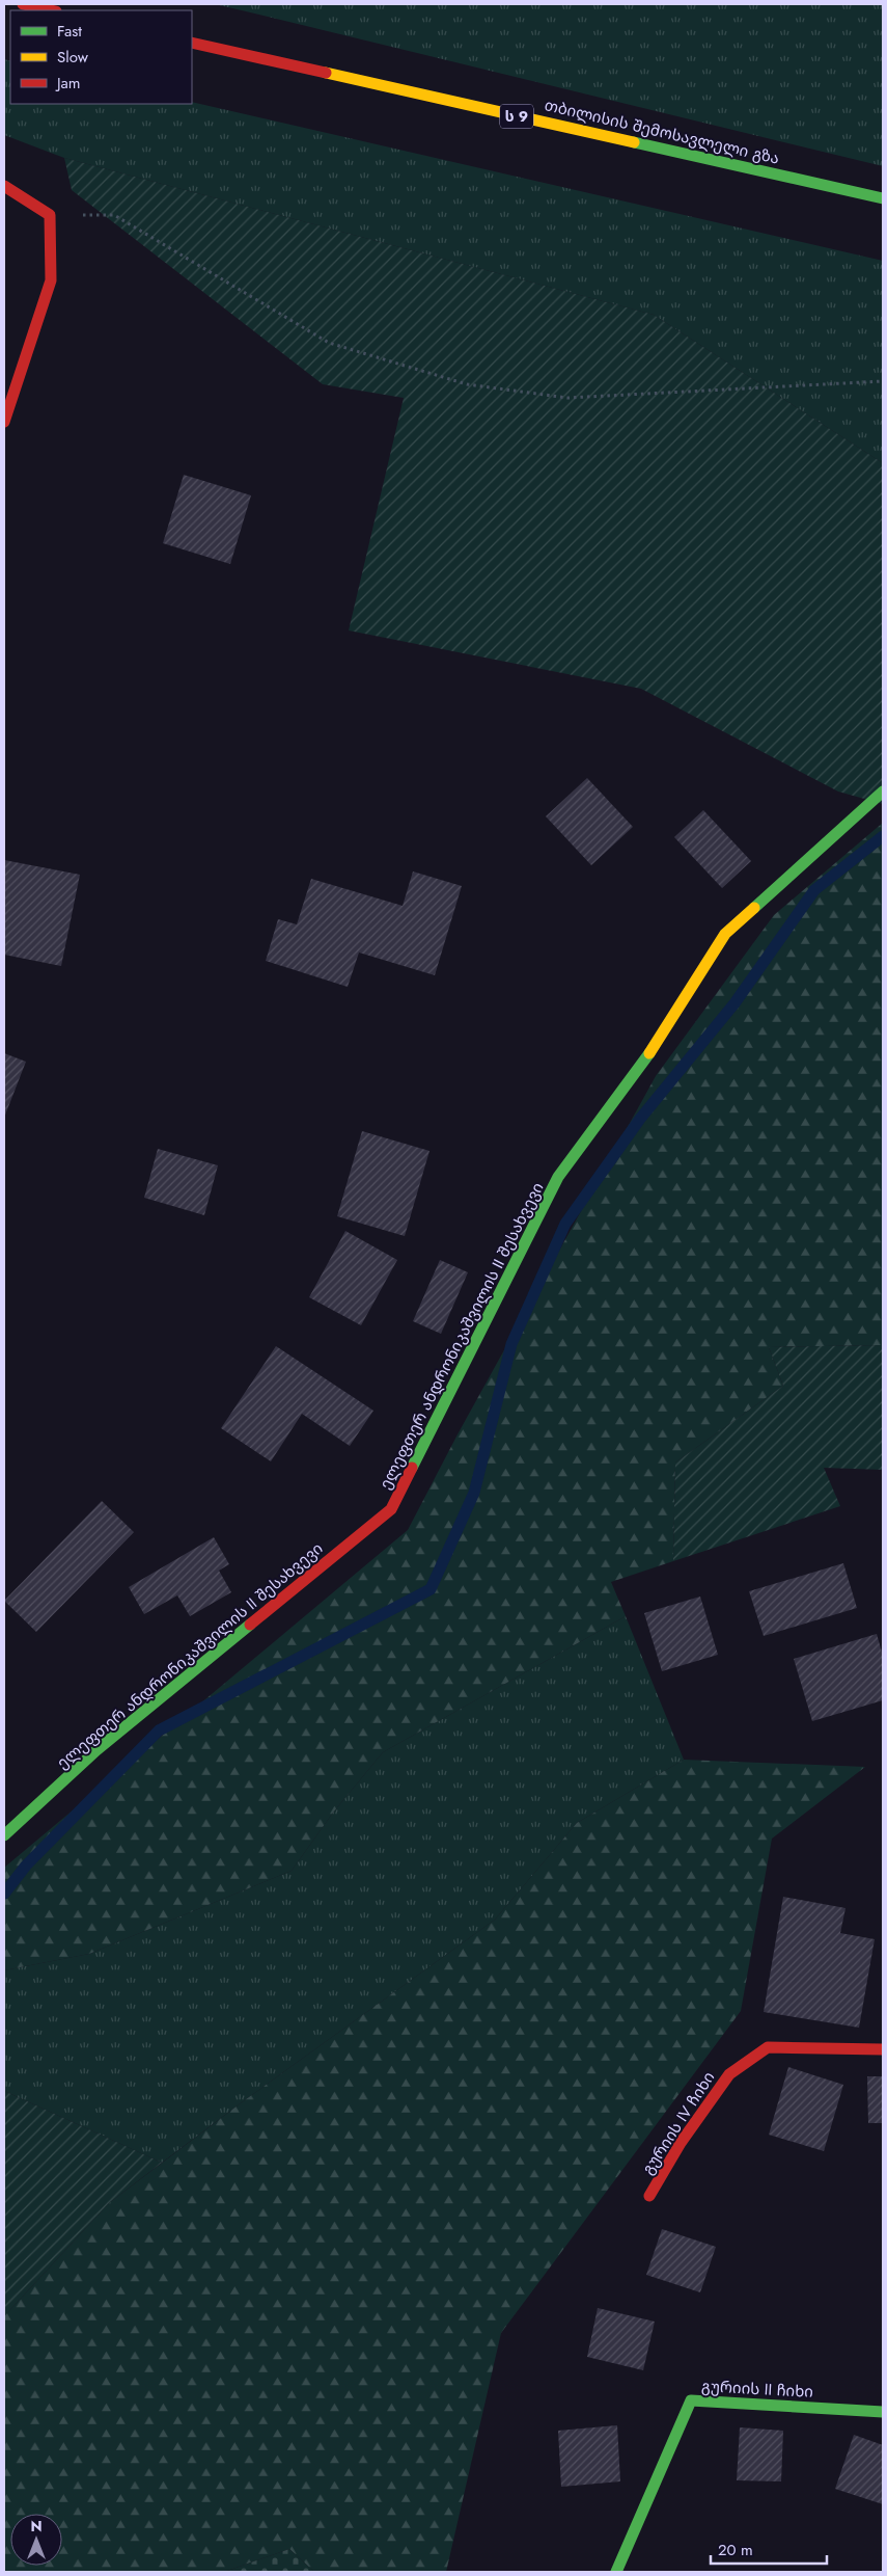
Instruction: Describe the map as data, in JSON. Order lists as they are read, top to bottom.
{
  "streets": {
    "main road": [
      "ს 9",
      "თბილისის შემოსავლელი გზა",
      "ელეფთერ ანდრონიკაშვილის II შესახვევი",
      "გურიის IV ჩიხი",
      "გურიის II ჩიხი"
    ]
  },
  "legend": ["Fast", "Slow", "Jam"],
  "scale_bar": "20 m",
  "north": "top"
}
